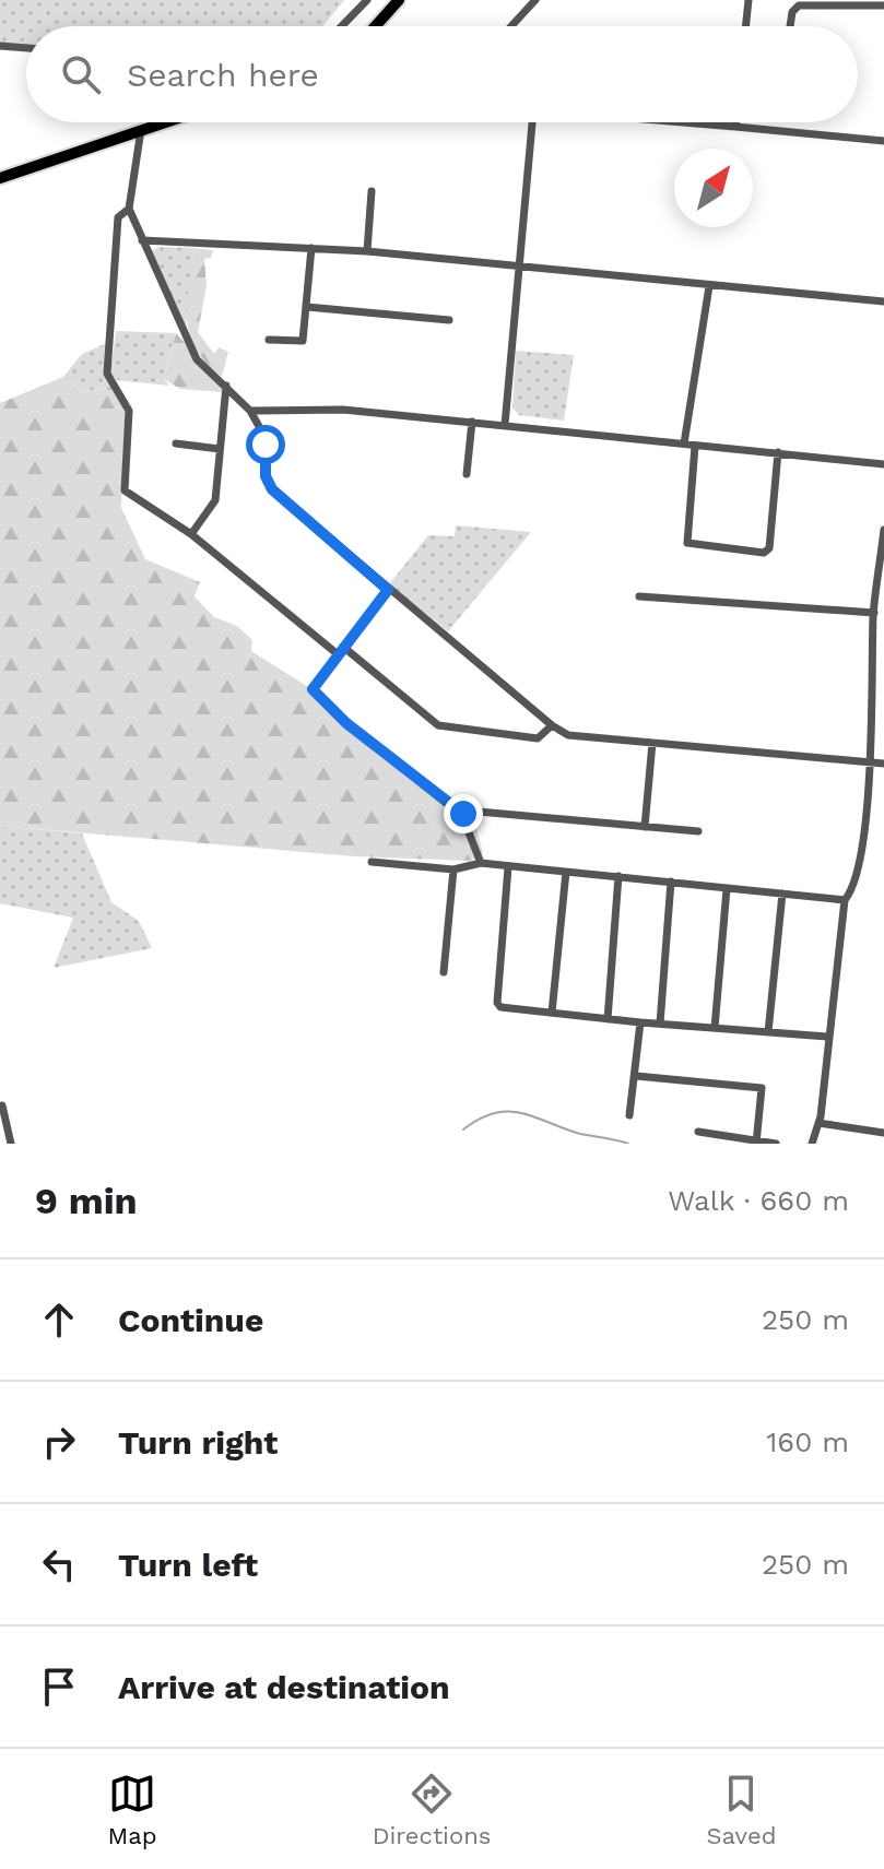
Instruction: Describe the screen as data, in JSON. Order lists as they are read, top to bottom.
{
  "north": "top right",
  "page": {
    "search": "Search here",
    "heading": ["9 min", "Walk · 660 m"],
    "list": [
      ["Continue", "250 m"],
      ["Turn right", "160 m"],
      ["Turn left", "250 m"],
      "Arrive at destination"
    ],
    "nav": ["Map", "Directions", "Saved"]
  }
}
